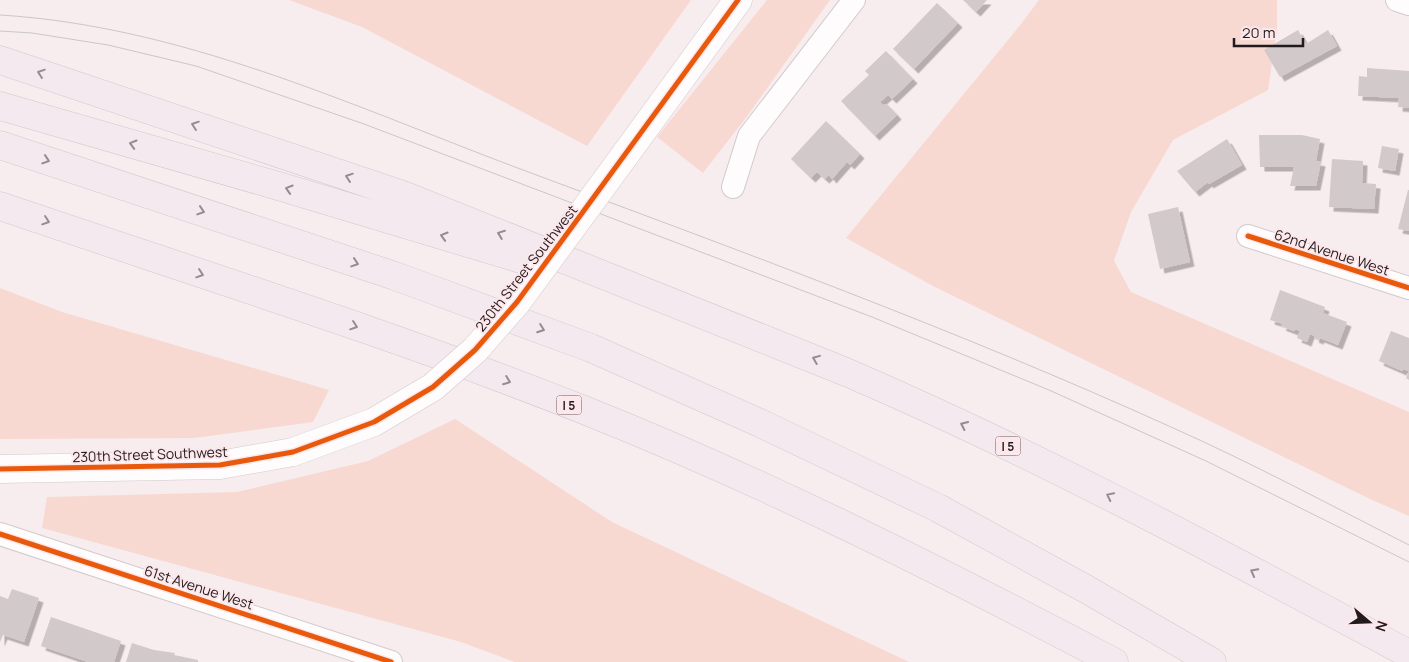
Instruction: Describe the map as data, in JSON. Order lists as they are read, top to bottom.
{
  "streets": {
    "highway": ["I 5"],
    "street": ["62nd Avenue West", "230th Street Southwest", "61st Avenue West"]
  },
  "scale_bar": "20 m",
  "north": "right"
}
